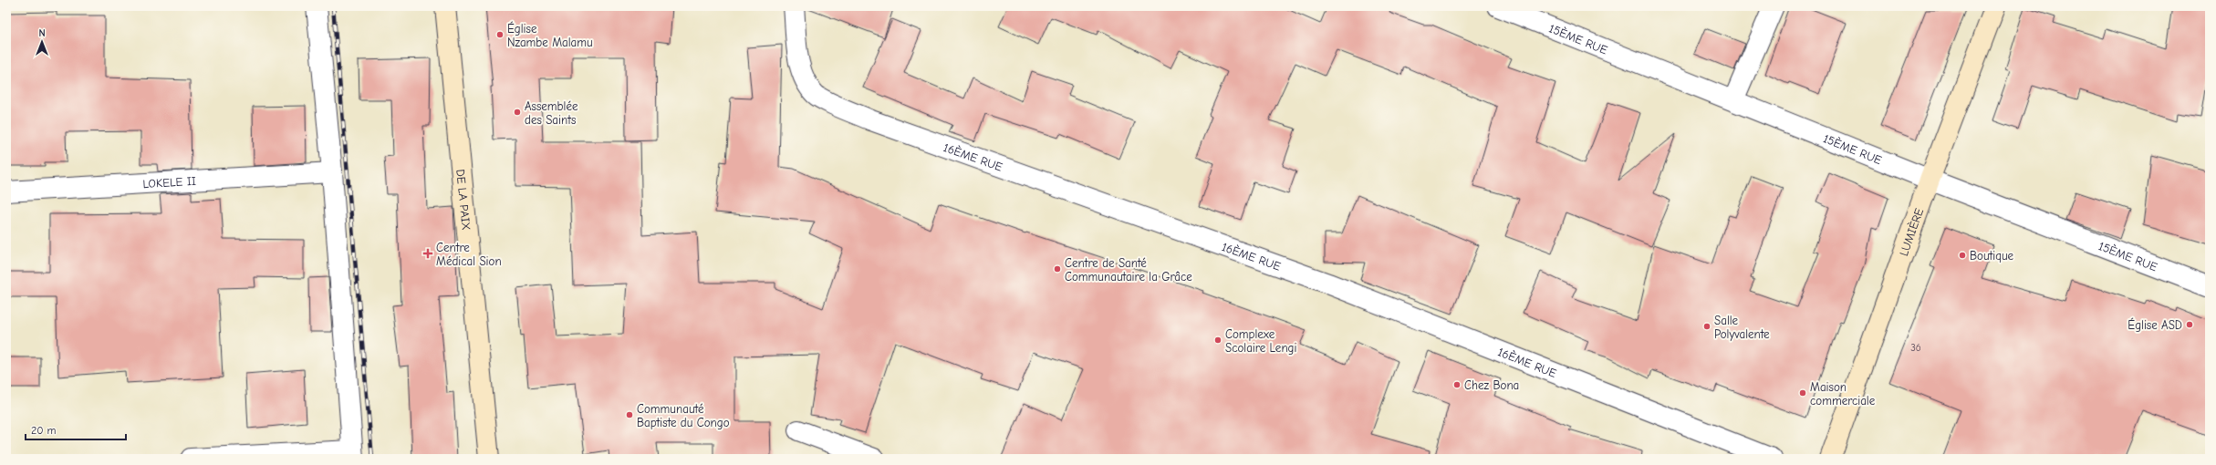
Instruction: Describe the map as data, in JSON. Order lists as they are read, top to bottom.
{
  "streets": {
    "street": [
      "15ÈME RUE",
      "16ÈME RUE",
      "LOKELE II",
      "DE LA PAIX",
      "LUMIÈRE"
    ]
  },
  "crossings": [
    ["15ÈME RUE", "LUMIÈRE"]
  ],
  "places": {
    "other": [
      "Église Nzambe Malamu",
      "Assemblée des Saints",
      "Boutique",
      "Centre de Santé Communautaire la Grâce",
      "Église ASD",
      "Salle Polyvalente",
      "Complexe Scolaire Lengi",
      "Chez Bona",
      "Maison commerciale",
      "Communauté Baptiste du Congo"
    ],
    "health": ["Centre Médical Sion"]
  },
  "house_numbers": ["36"],
  "scale_bar": "20 m",
  "north": "top"
}
